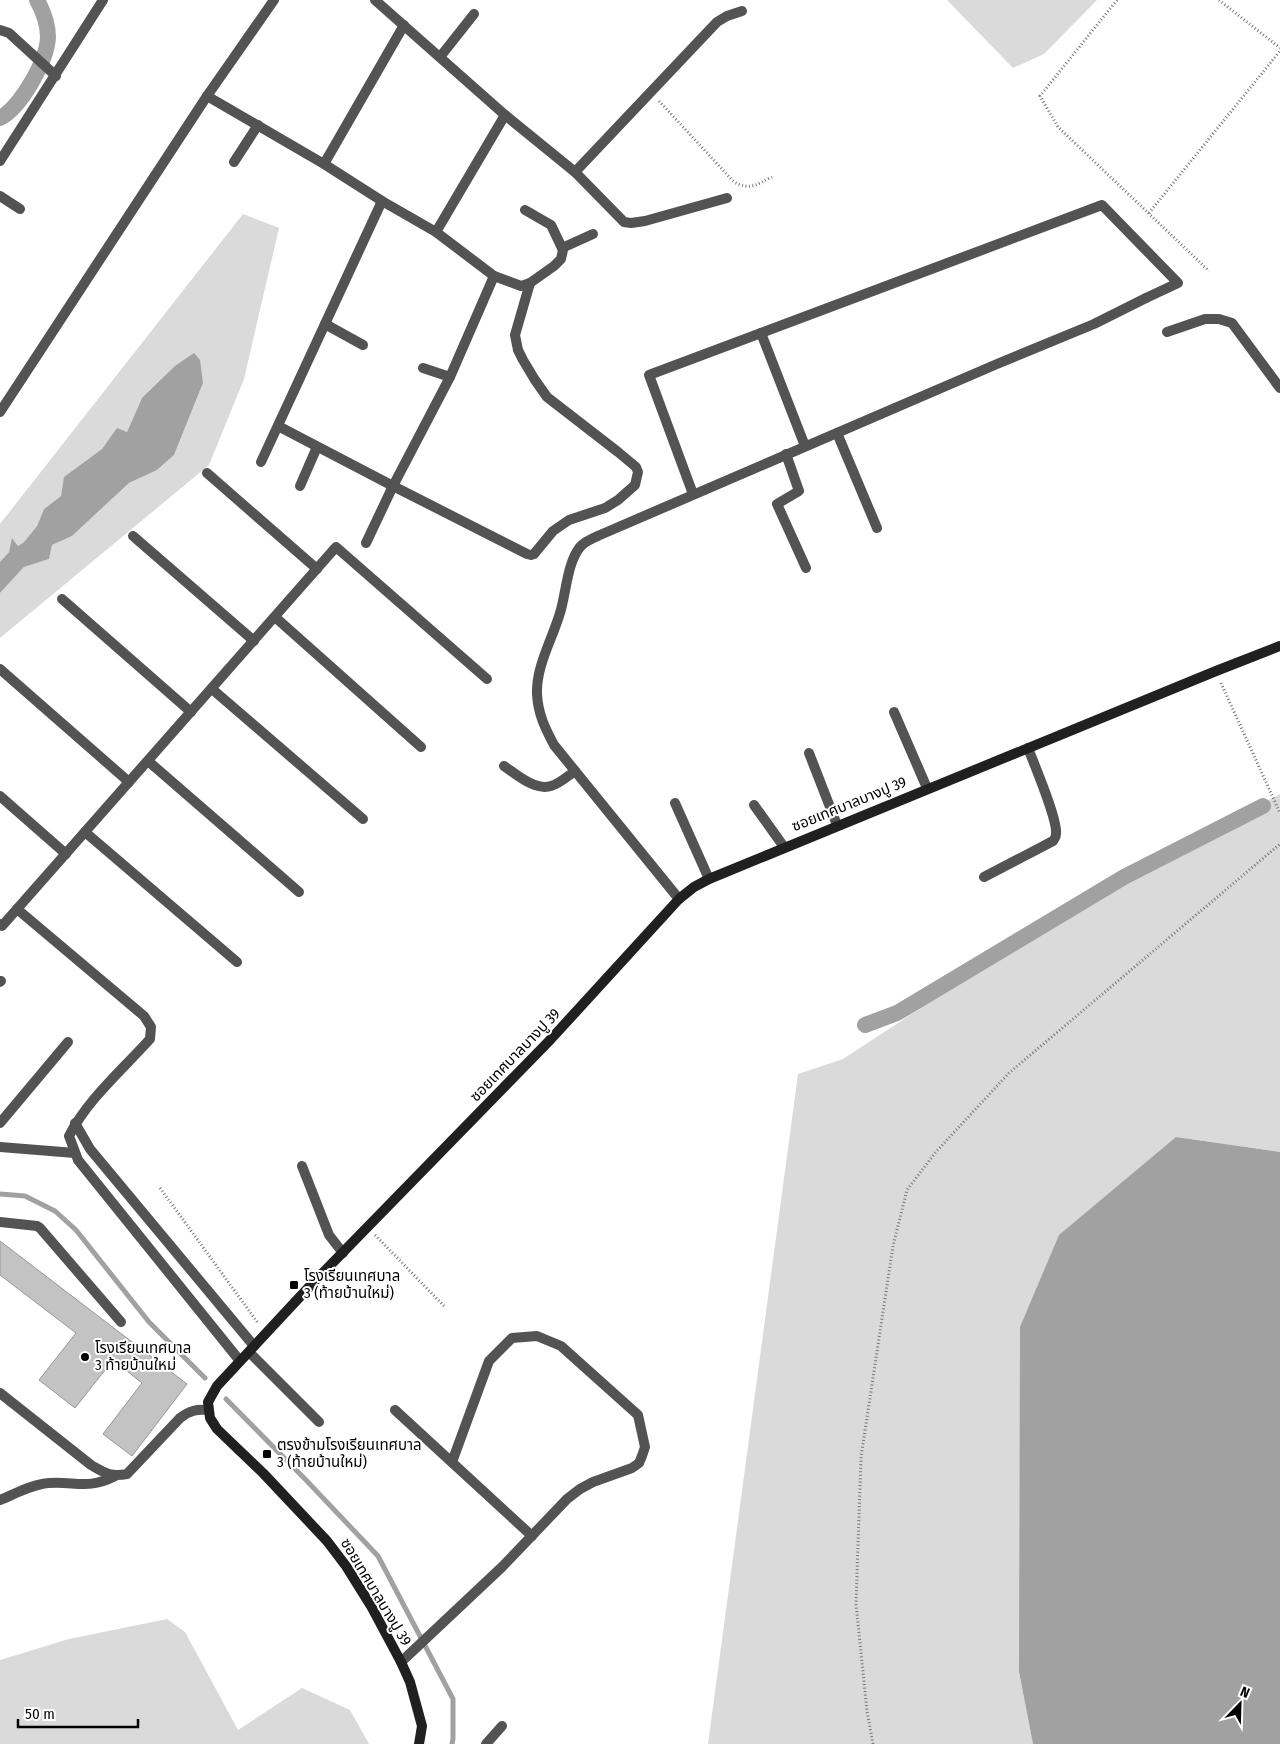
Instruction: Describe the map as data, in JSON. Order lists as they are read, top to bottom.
{
  "streets": {
    "street": ["ซอยเทศบาลบางปู 39"]
  },
  "places": {
    "transit": ["โรงเรียนเทศบาล 3 (ท้ายบ้านใหม่)", "ตรงข้ามโรงเรียนเทศบาล 3 (ท้ายบ้านใหม่)"],
    "other": ["โรงเรียนเทศบาล 3 ท้ายบ้านใหม่"]
  },
  "scale_bar": "50 m",
  "north": "top right"
}
